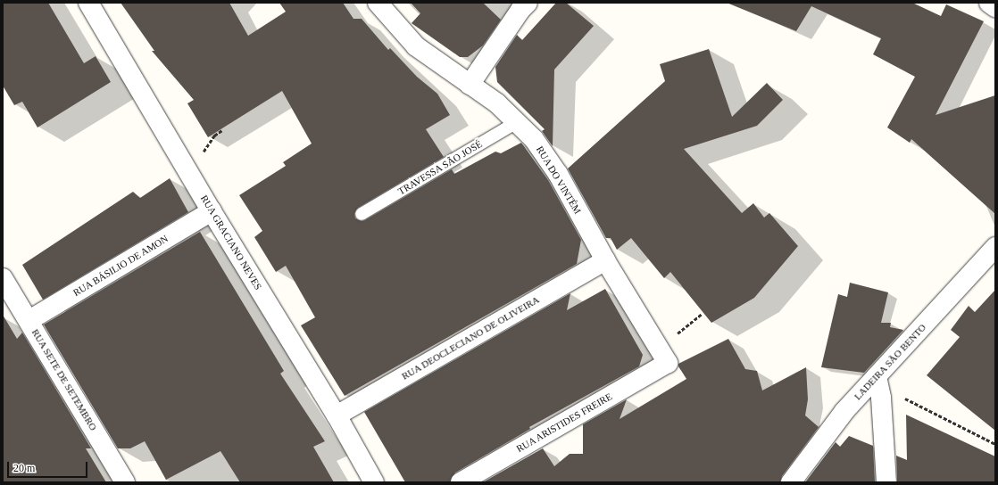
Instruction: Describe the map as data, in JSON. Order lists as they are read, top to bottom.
{
  "streets": {
    "street": [
      "RUA DO VINTÉM",
      "RUA GRACIANO NEVES",
      "RUA BÁSILIO DE AMON",
      "RUA DEOCLECIANO DE OLIVEIRA",
      "LADEIRA SÃO BENTO",
      "RUA SETE DE SETEMBRO",
      "RUA ARISTIDES FREIRE"
    ],
    "lane": ["TRAVESSA SÃO JOSÉ"]
  },
  "crossings": [
    ["TRAVESSA SÃO JOSÉ", "RUA DO VINTÉM"],
    ["RUA DO VINTÉM", "RUA DEOCLECIANO DE OLIVEIRA"],
    ["RUA DO VINTÉM", "RUA ARISTIDES FREIRE"],
    ["RUA GRACIANO NEVES", "RUA BÁSILIO DE AMON"],
    ["RUA GRACIANO NEVES", "RUA DEOCLECIANO DE OLIVEIRA"],
    ["RUA BÁSILIO DE AMON", "RUA SETE DE SETEMBRO"]
  ],
  "scale_bar": "20 m"
}
